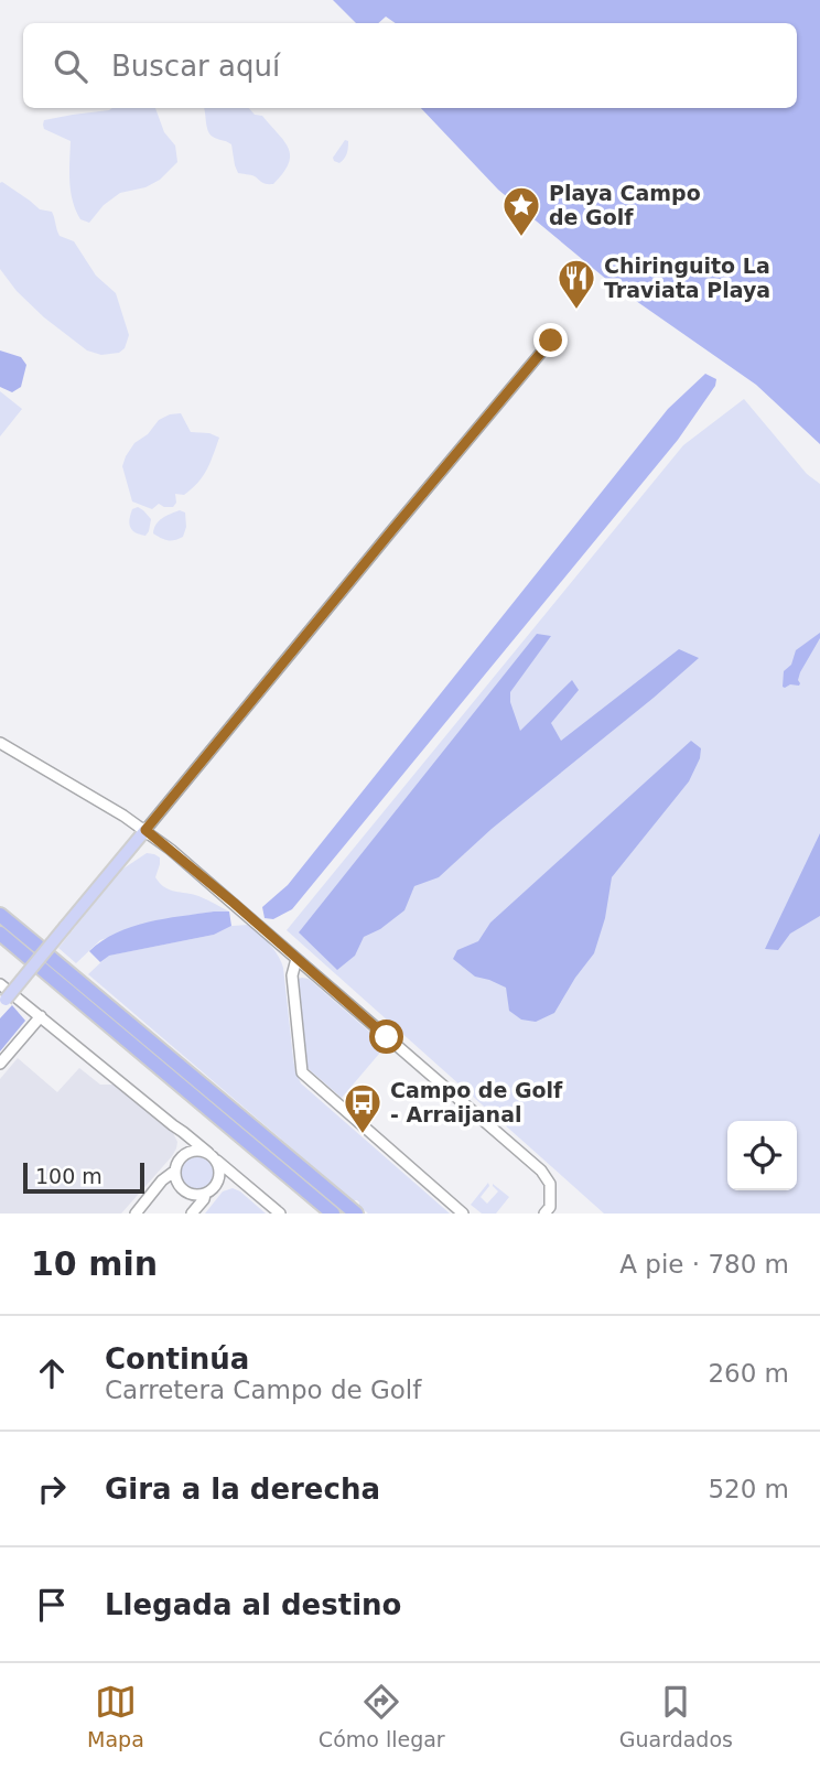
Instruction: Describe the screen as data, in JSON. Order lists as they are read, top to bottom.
{
  "places": {
    "place": ["Playa Campo de Golf"],
    "restaurant": ["Chiringuito La Traviata Playa"],
    "bus stop": ["Campo de Golf - Arraijanal"]
  },
  "scale_bar": "100 m",
  "page": {
    "search": "Buscar aquí",
    "scale": "100 m",
    "heading": ["10 min", "A pie · 780 m"],
    "list": [
      ["Continúa", "Carretera Campo de Golf", "260 m"],
      ["Gira a la derecha", "520 m"],
      "Llegada al destino"
    ],
    "nav": ["Mapa", "Cómo llegar", "Guardados"]
  }
}
